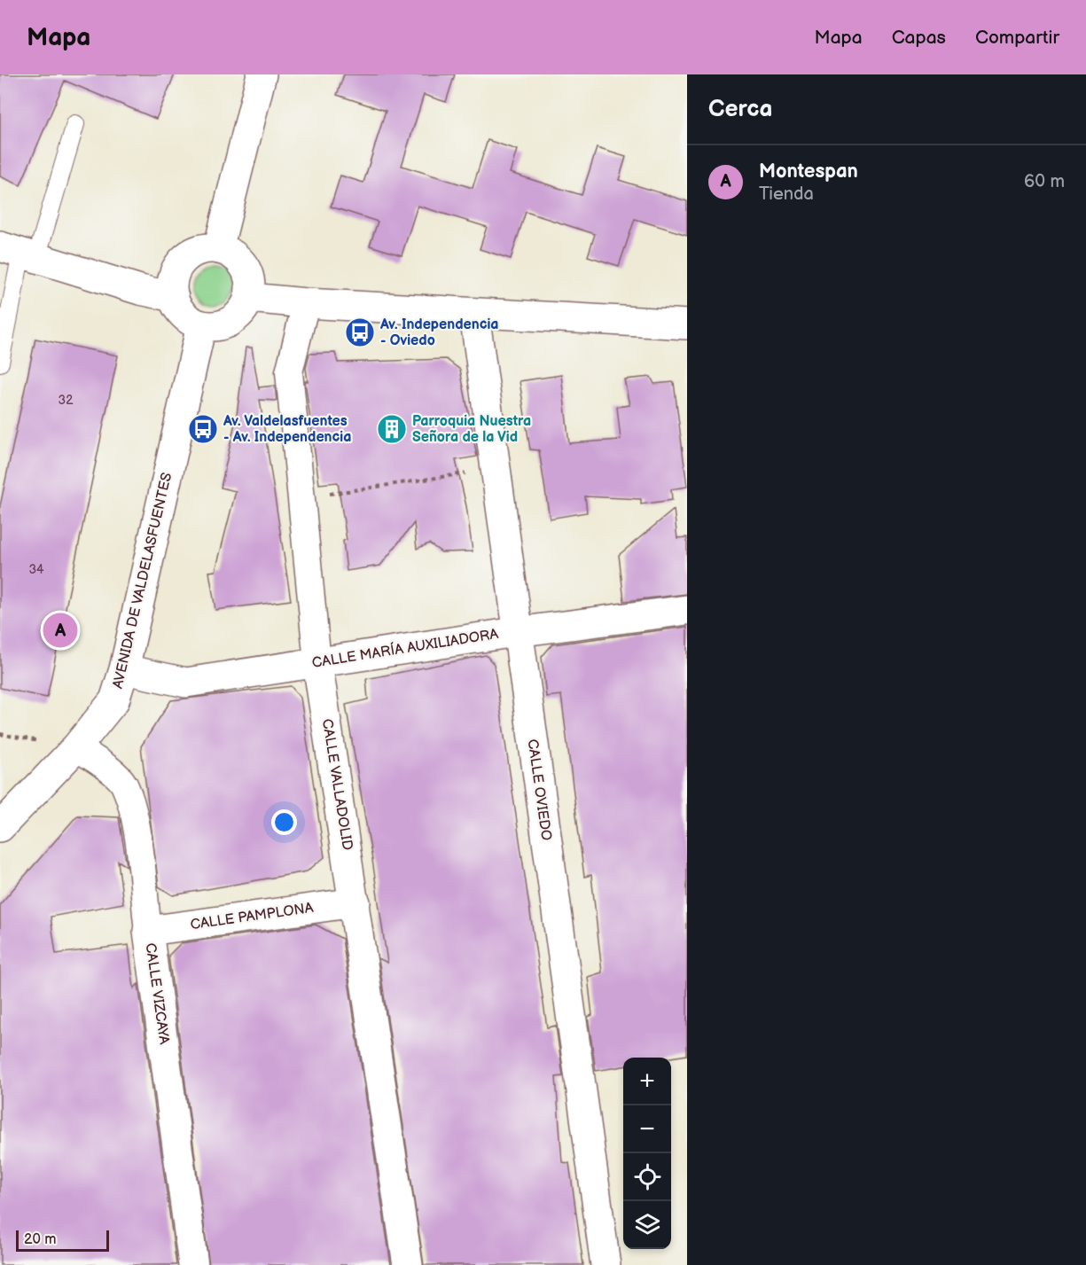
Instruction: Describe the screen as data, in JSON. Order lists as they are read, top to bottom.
{
  "streets": {
    "street": [
      "AVENIDA DE VALDELASFUENTES",
      "CALLE MARÍA AUXILIADORA",
      "CALLE VALLADOLID",
      "CALLE OVIEDO",
      "CALLE PAMPLONA",
      "CALLE VIZCAYA"
    ]
  },
  "crossings": [
    ["AVENIDA DE VALDELASFUENTES", "CALLE MARÍA AUXILIADORA"],
    ["AVENIDA DE VALDELASFUENTES", "CALLE VIZCAYA"],
    ["CALLE MARÍA AUXILIADORA", "CALLE VALLADOLID"],
    ["CALLE MARÍA AUXILIADORA", "CALLE OVIEDO"],
    ["CALLE VALLADOLID", "CALLE PAMPLONA"],
    ["CALLE PAMPLONA", "CALLE VIZCAYA"]
  ],
  "places": {
    "bus stop": ["Av. Independencia - Oviedo", "Av. Valdelasfuentes - Av. Independencia"],
    "building": ["Parroquia Nuestra Señora de la Vid"]
  },
  "house_numbers": ["32", "34"],
  "scale_bar": "20 m",
  "page": {
    "header": "Mapa",
    "nav": ["Mapa", "Capas", "Compartir"],
    "heading": "Cerca",
    "list": [
      {
        "mark": "A",
        "name": "Montespan",
        "note": "Tienda",
        "value": "60 m"
      }
    ],
    "pins": "A",
    "map_buttons": ["+", "−"],
    "scale": "20 m"
  }
}
